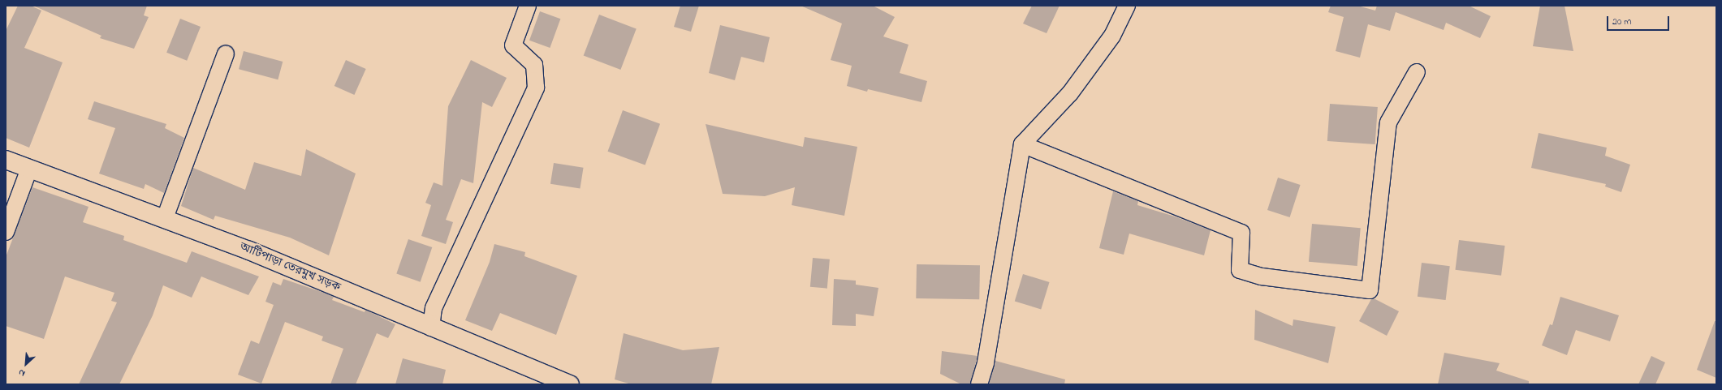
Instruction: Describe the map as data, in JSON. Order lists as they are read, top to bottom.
{
  "streets": {
    "main road": ["আটিপাড়া তেরমুখ সড়ক"]
  },
  "scale_bar": "20 m",
  "north": "bottom left"
}
